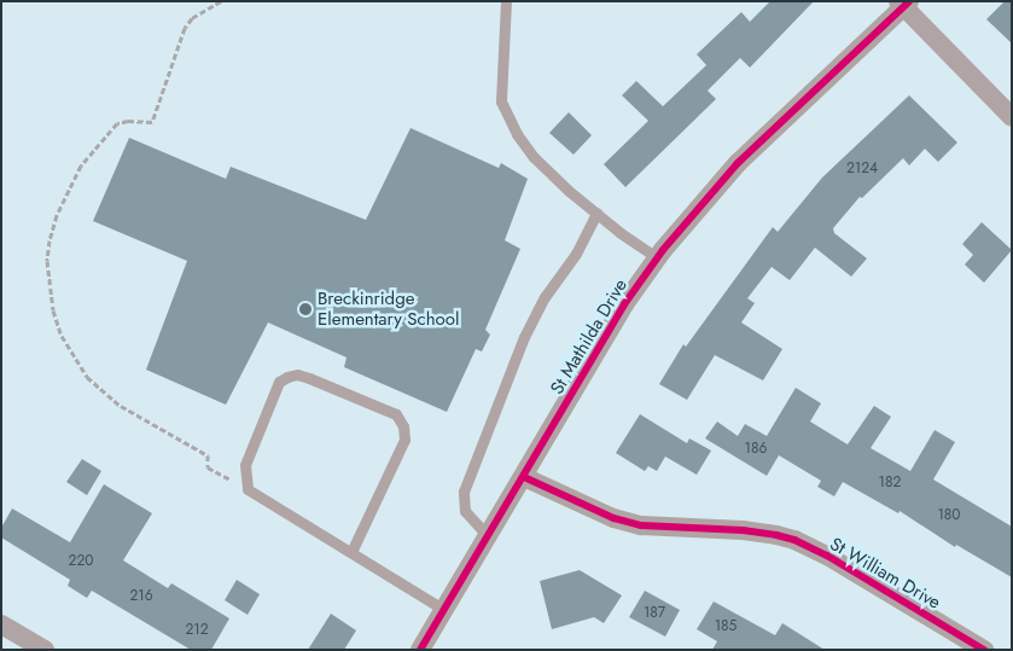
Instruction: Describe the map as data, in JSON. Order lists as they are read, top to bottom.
{
  "streets": {
    "street": ["St Mathilda Drive", "St William Drive"]
  },
  "crossings": [
    ["St Mathilda Drive", "St William Drive"]
  ],
  "places": ["Breckinridge Elementary School"],
  "house_numbers": [
    "2124",
    "186",
    "182",
    "180",
    "220",
    "216",
    "187",
    "185",
    "212"
  ]
}
